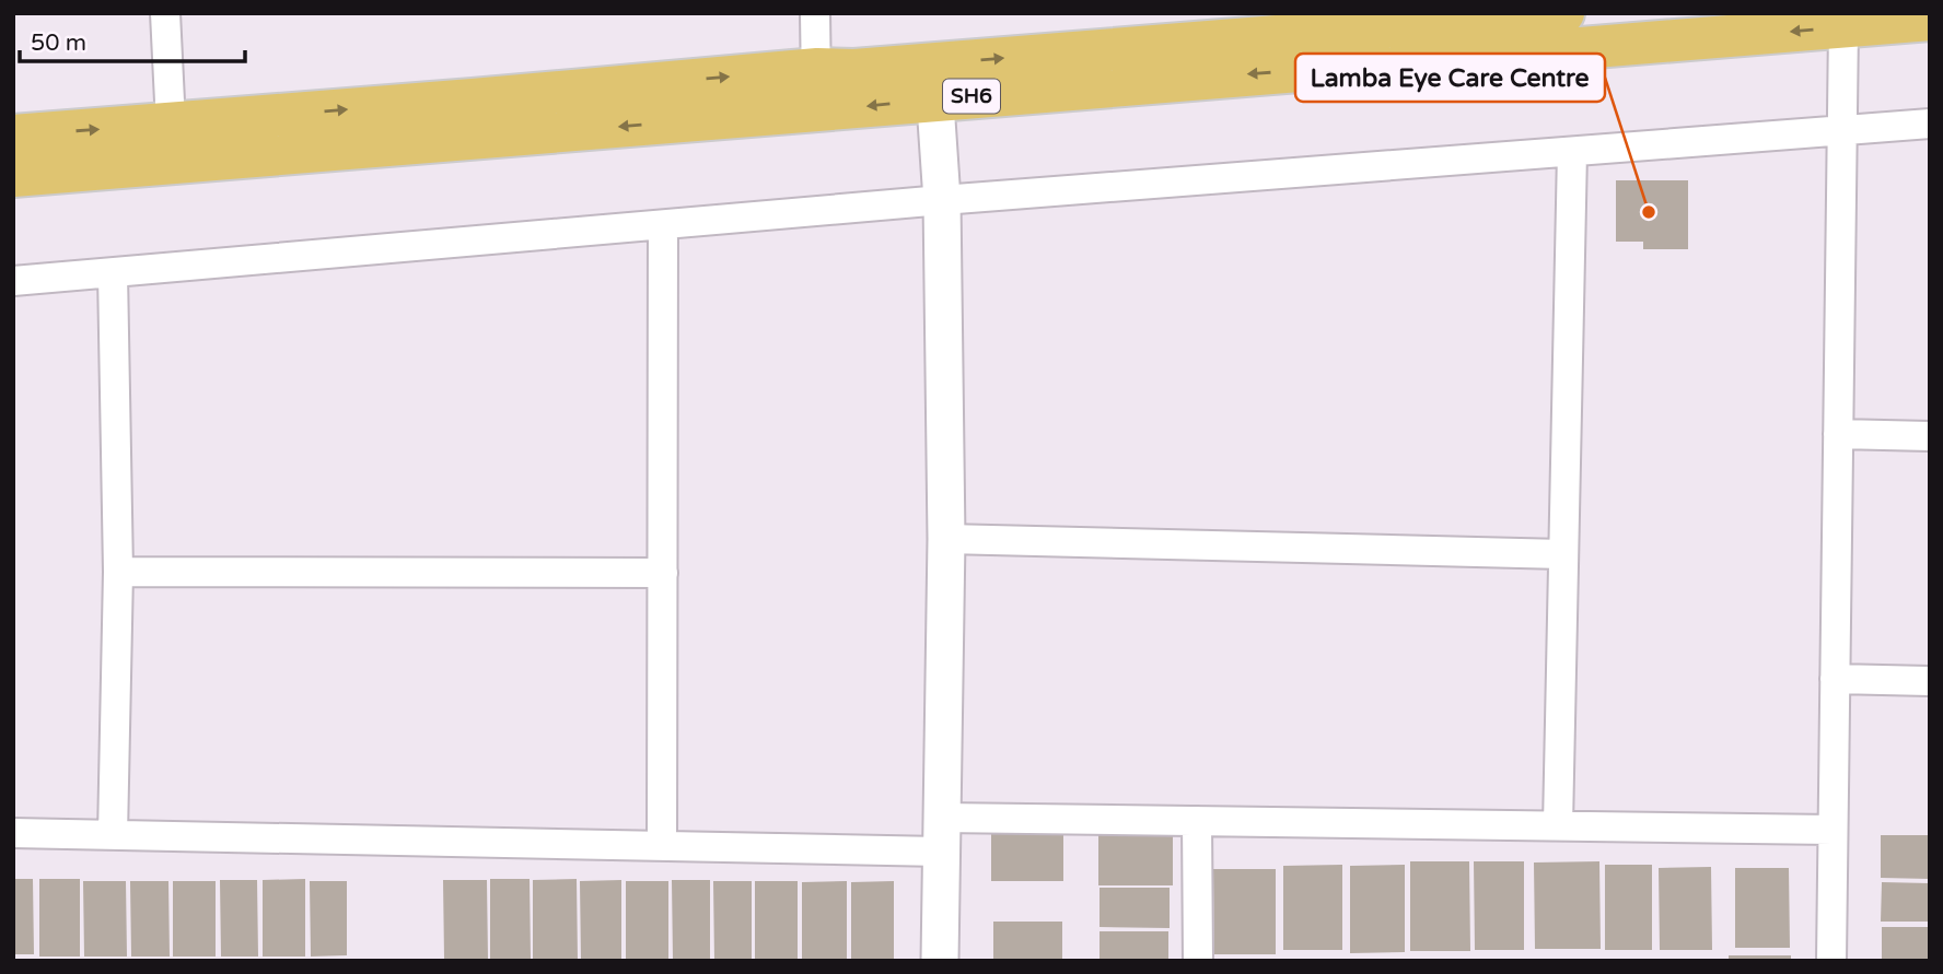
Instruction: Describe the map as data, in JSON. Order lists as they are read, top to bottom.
{
  "streets": {
    "main road": ["SH6"]
  },
  "places": ["Lamba Eye Care Centre"],
  "scale_bar": "50 m"
}
